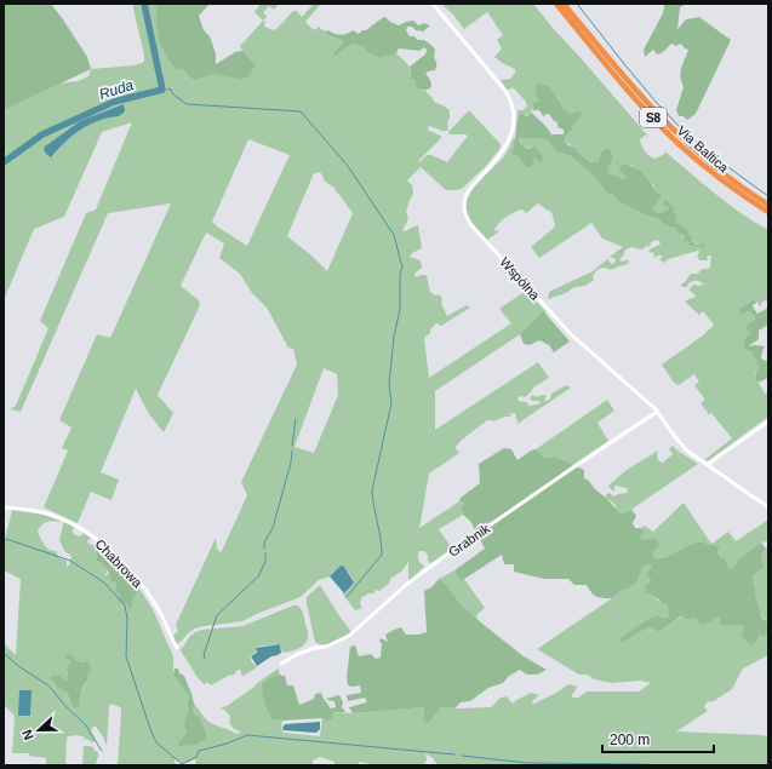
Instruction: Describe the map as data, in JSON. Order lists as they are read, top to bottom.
{
  "streets": {
    "highway": ["S8", "Via Baltica"],
    "street": ["Wspólna", "Grabnik", "Chabrowa"]
  },
  "crossings": [
    ["Wspólna", "Grabnik"]
  ],
  "water": ["Ruda"],
  "scale_bar": "200 m",
  "north": "left"
}
